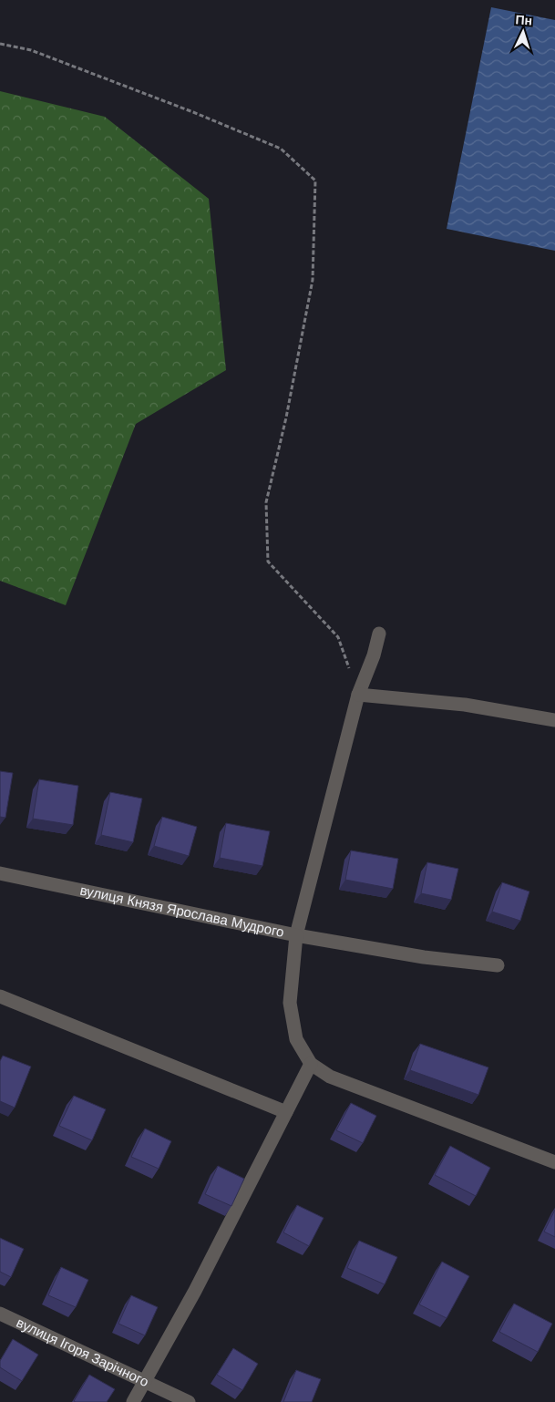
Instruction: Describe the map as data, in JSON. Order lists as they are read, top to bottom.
{
  "streets": {
    "street": ["вулиця Князя Ярослава Мудрого", "вулиця Ігоря Зарічного"]
  },
  "north": "top"
}
